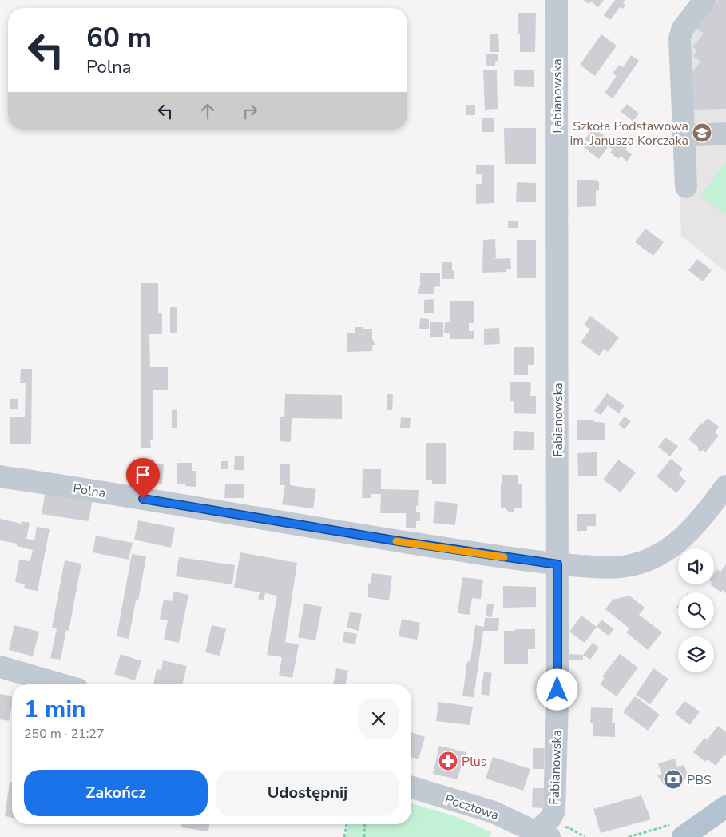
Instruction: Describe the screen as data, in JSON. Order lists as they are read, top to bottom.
{
  "streets": {
    "street": ["Fabianowska", "Polna", "Pocztowa"]
  },
  "crossings": [
    ["Fabianowska", "Polna"],
    ["Fabianowska", "Pocztowa"]
  ],
  "places": {
    "school or university": ["Szkoła Podstawowa im. Janusza Korczaka"],
    "pharmacy": ["Plus"],
    "bank": ["PBS"]
  },
  "page": {
    "turn": ["60 m", "Polna"],
    "heading": ["1 min", "250 m · 21:27"],
    "buttons": ["Zakończ", "Udostępnij"]
  }
}
